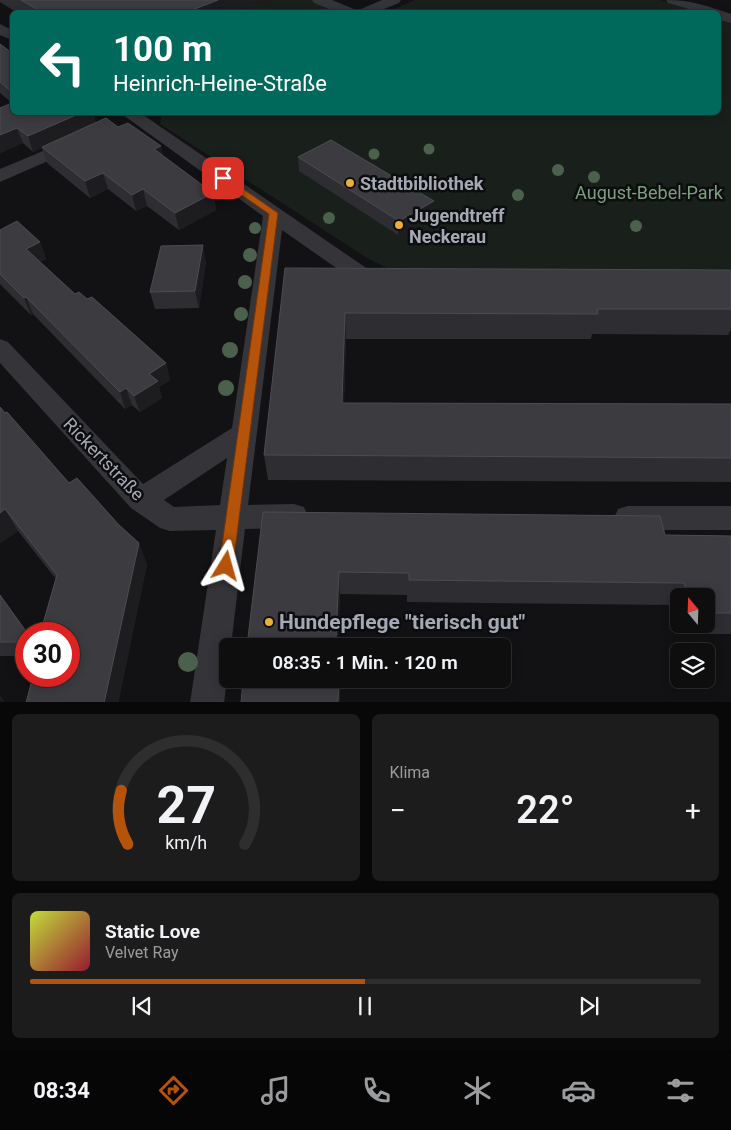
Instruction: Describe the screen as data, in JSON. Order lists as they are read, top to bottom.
{
  "streets": {
    "street": ["Rickertstraße"]
  },
  "parks": ["August-Bebel-Park"],
  "places": ["Stadtbibliothek", "Jugendtreff Neckerau", "Hundepflege \"tierisch gut\""],
  "north": "top",
  "page": {
    "turn": ["100 m", "Heinrich-Heine-Straße"],
    "limit": "30",
    "trip": "08:35 · 1 Min. · 120 m",
    "tile": "Klima",
    "heat": ["−", "22°", "+"],
    "song": ["Static Love", "Velvet Ray"],
    "tabs": "08:34",
    "gauge": ["27", "km/h"]
  }
}
